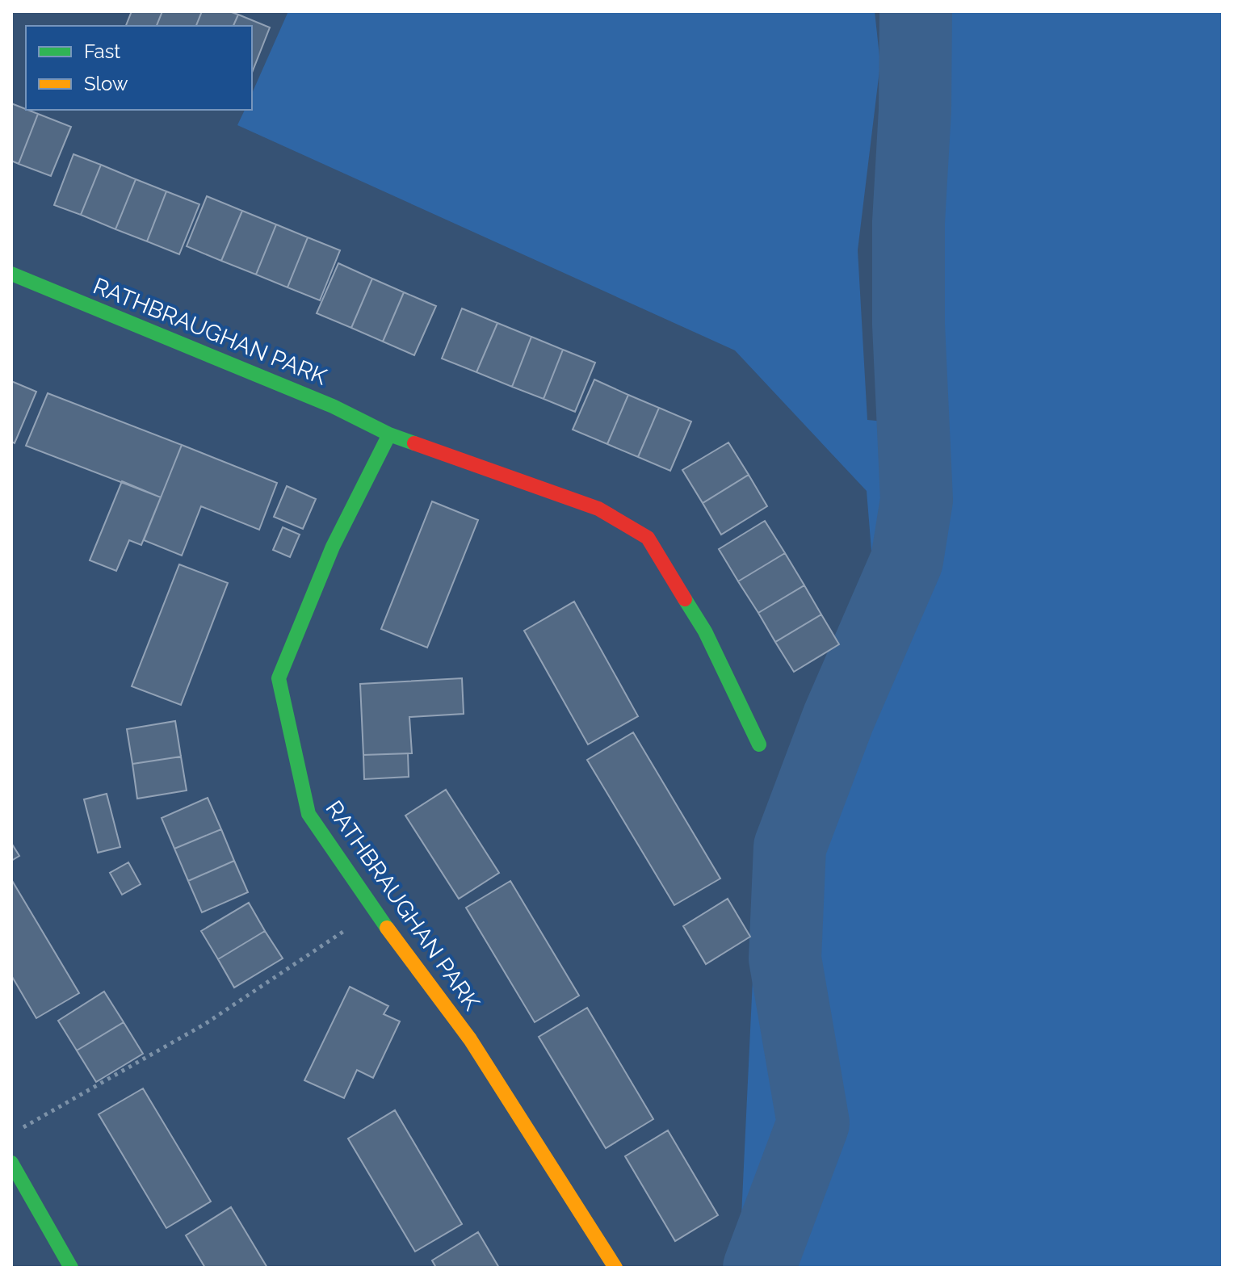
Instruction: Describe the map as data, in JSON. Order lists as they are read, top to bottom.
{
  "streets": {
    "street": ["RATHBRAUGHAN PARK"]
  },
  "legend": ["Fast", "Slow"]
}
